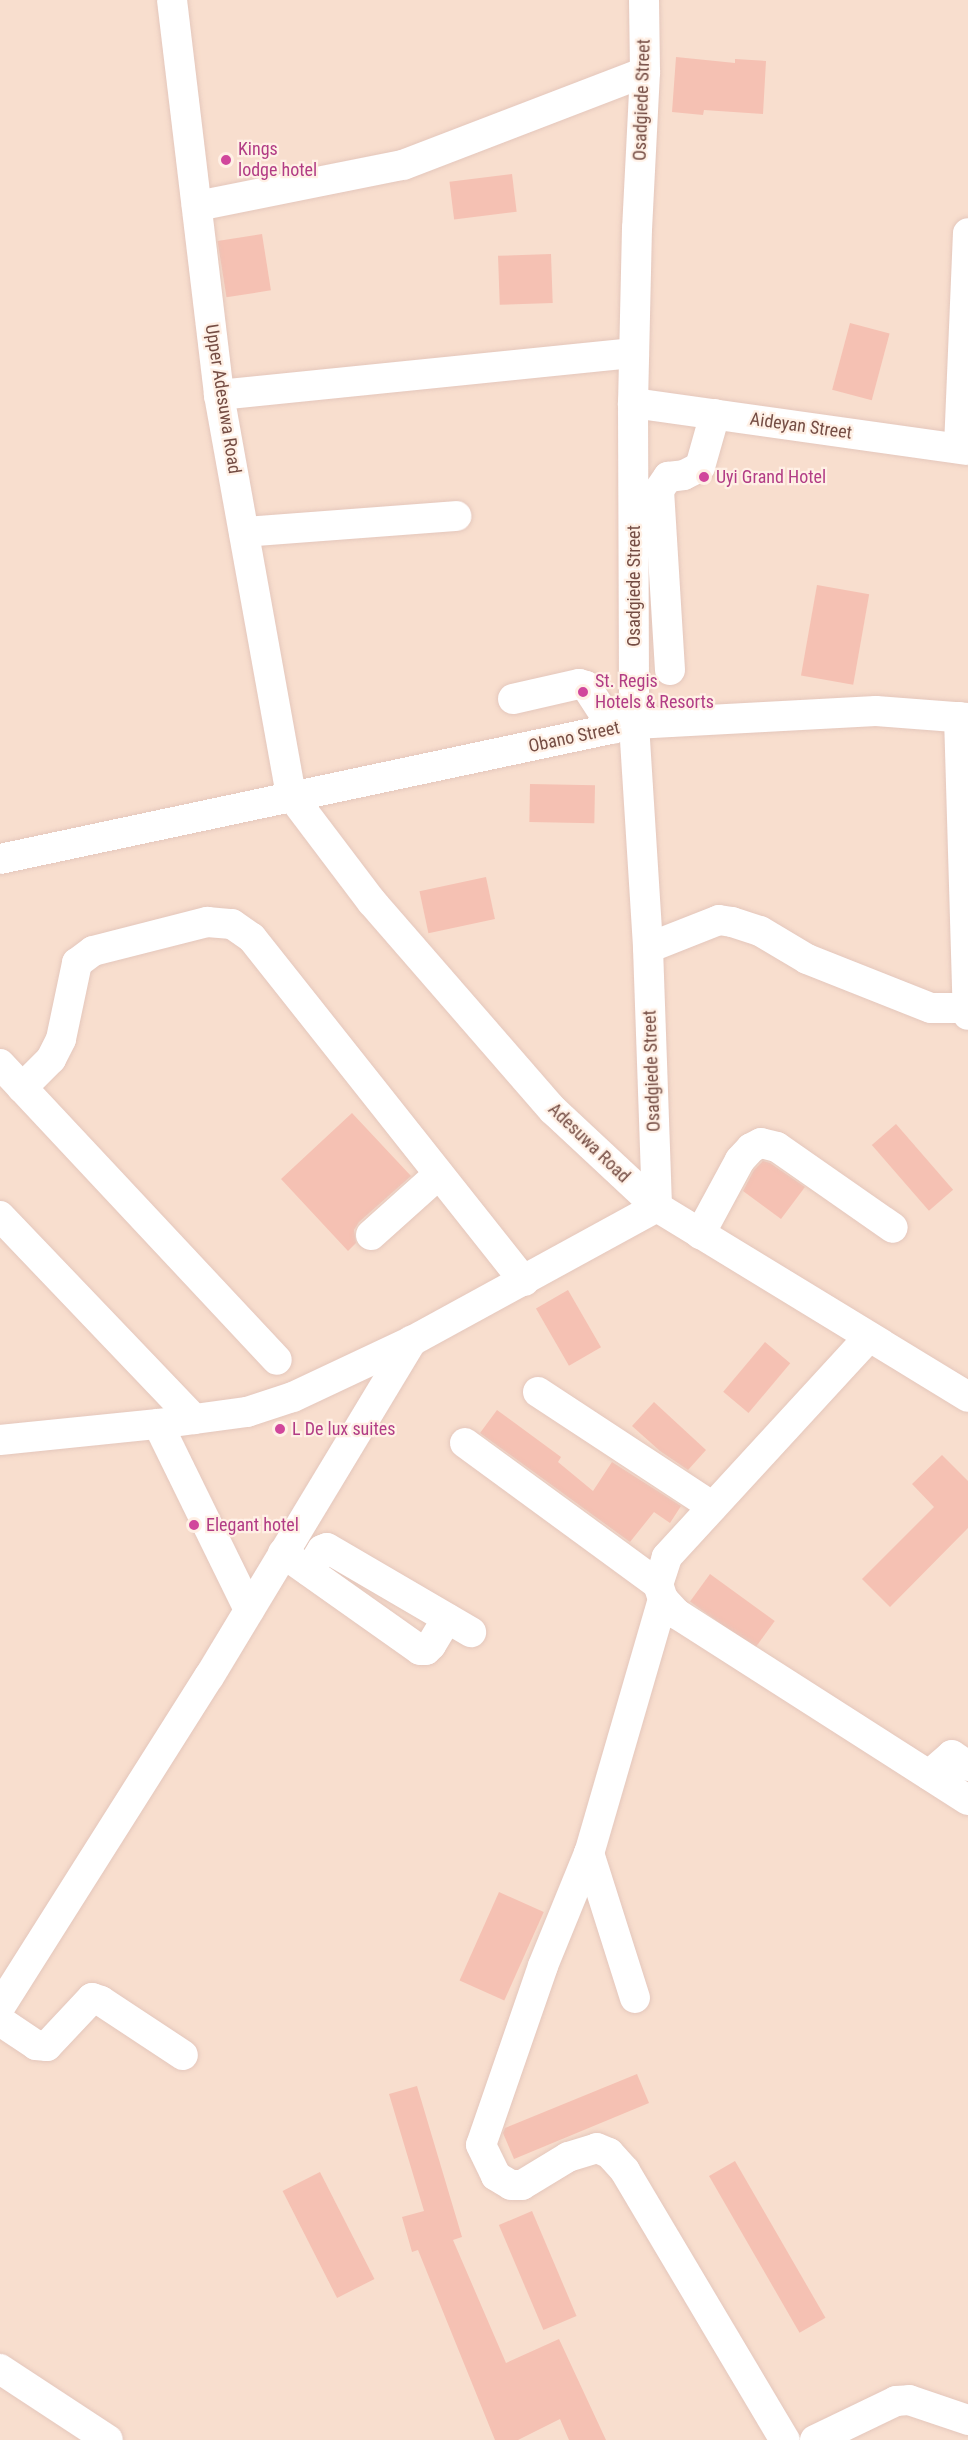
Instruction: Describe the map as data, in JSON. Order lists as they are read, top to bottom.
{
  "streets": {
    "street": [
      "Osadgiede Street",
      "Upper Adesuwa Road",
      "Aideyan Street",
      "Obano Street",
      "Adesuwa Road"
    ]
  },
  "crossings": [
    ["Osadgiede Street", "Aideyan Street"],
    ["Osadgiede Street", "Obano Street"],
    ["Osadgiede Street", "Adesuwa Road"],
    ["Upper Adesuwa Road", "Obano Street"],
    ["Upper Adesuwa Road", "Adesuwa Road"],
    ["Obano Street", "Adesuwa Road"]
  ],
  "places": [
    "Kings lodge hotel",
    "Uyi Grand Hotel",
    "St. Regis Hotels & Resorts",
    "L De lux suites",
    "Elegant hotel"
  ]
}
